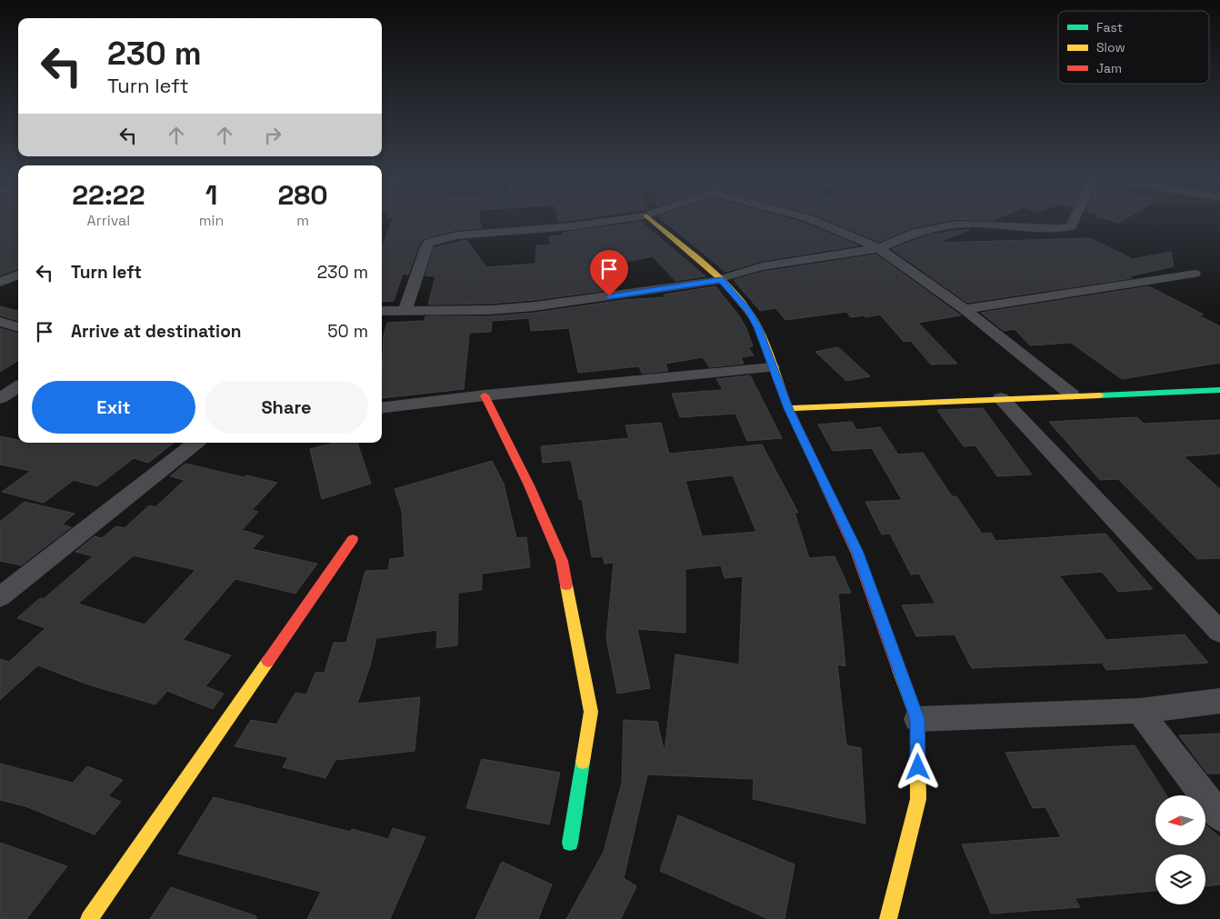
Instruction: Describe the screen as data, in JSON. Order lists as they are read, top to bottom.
{
  "legend": ["Fast", "Slow", "Jam"],
  "north": "left",
  "page": {
    "turn": ["230 m", "Turn left"],
    "eta": [
      "22:22",
      "Arrival",
      "1",
      "min",
      "280",
      "m"
    ],
    "list": [
      {
        "name": "Turn left",
        "value": "230 m"
      },
      {
        "name": "Arrive at destination",
        "value": "50 m"
      }
    ],
    "buttons": ["Exit", "Share"]
  }
}
